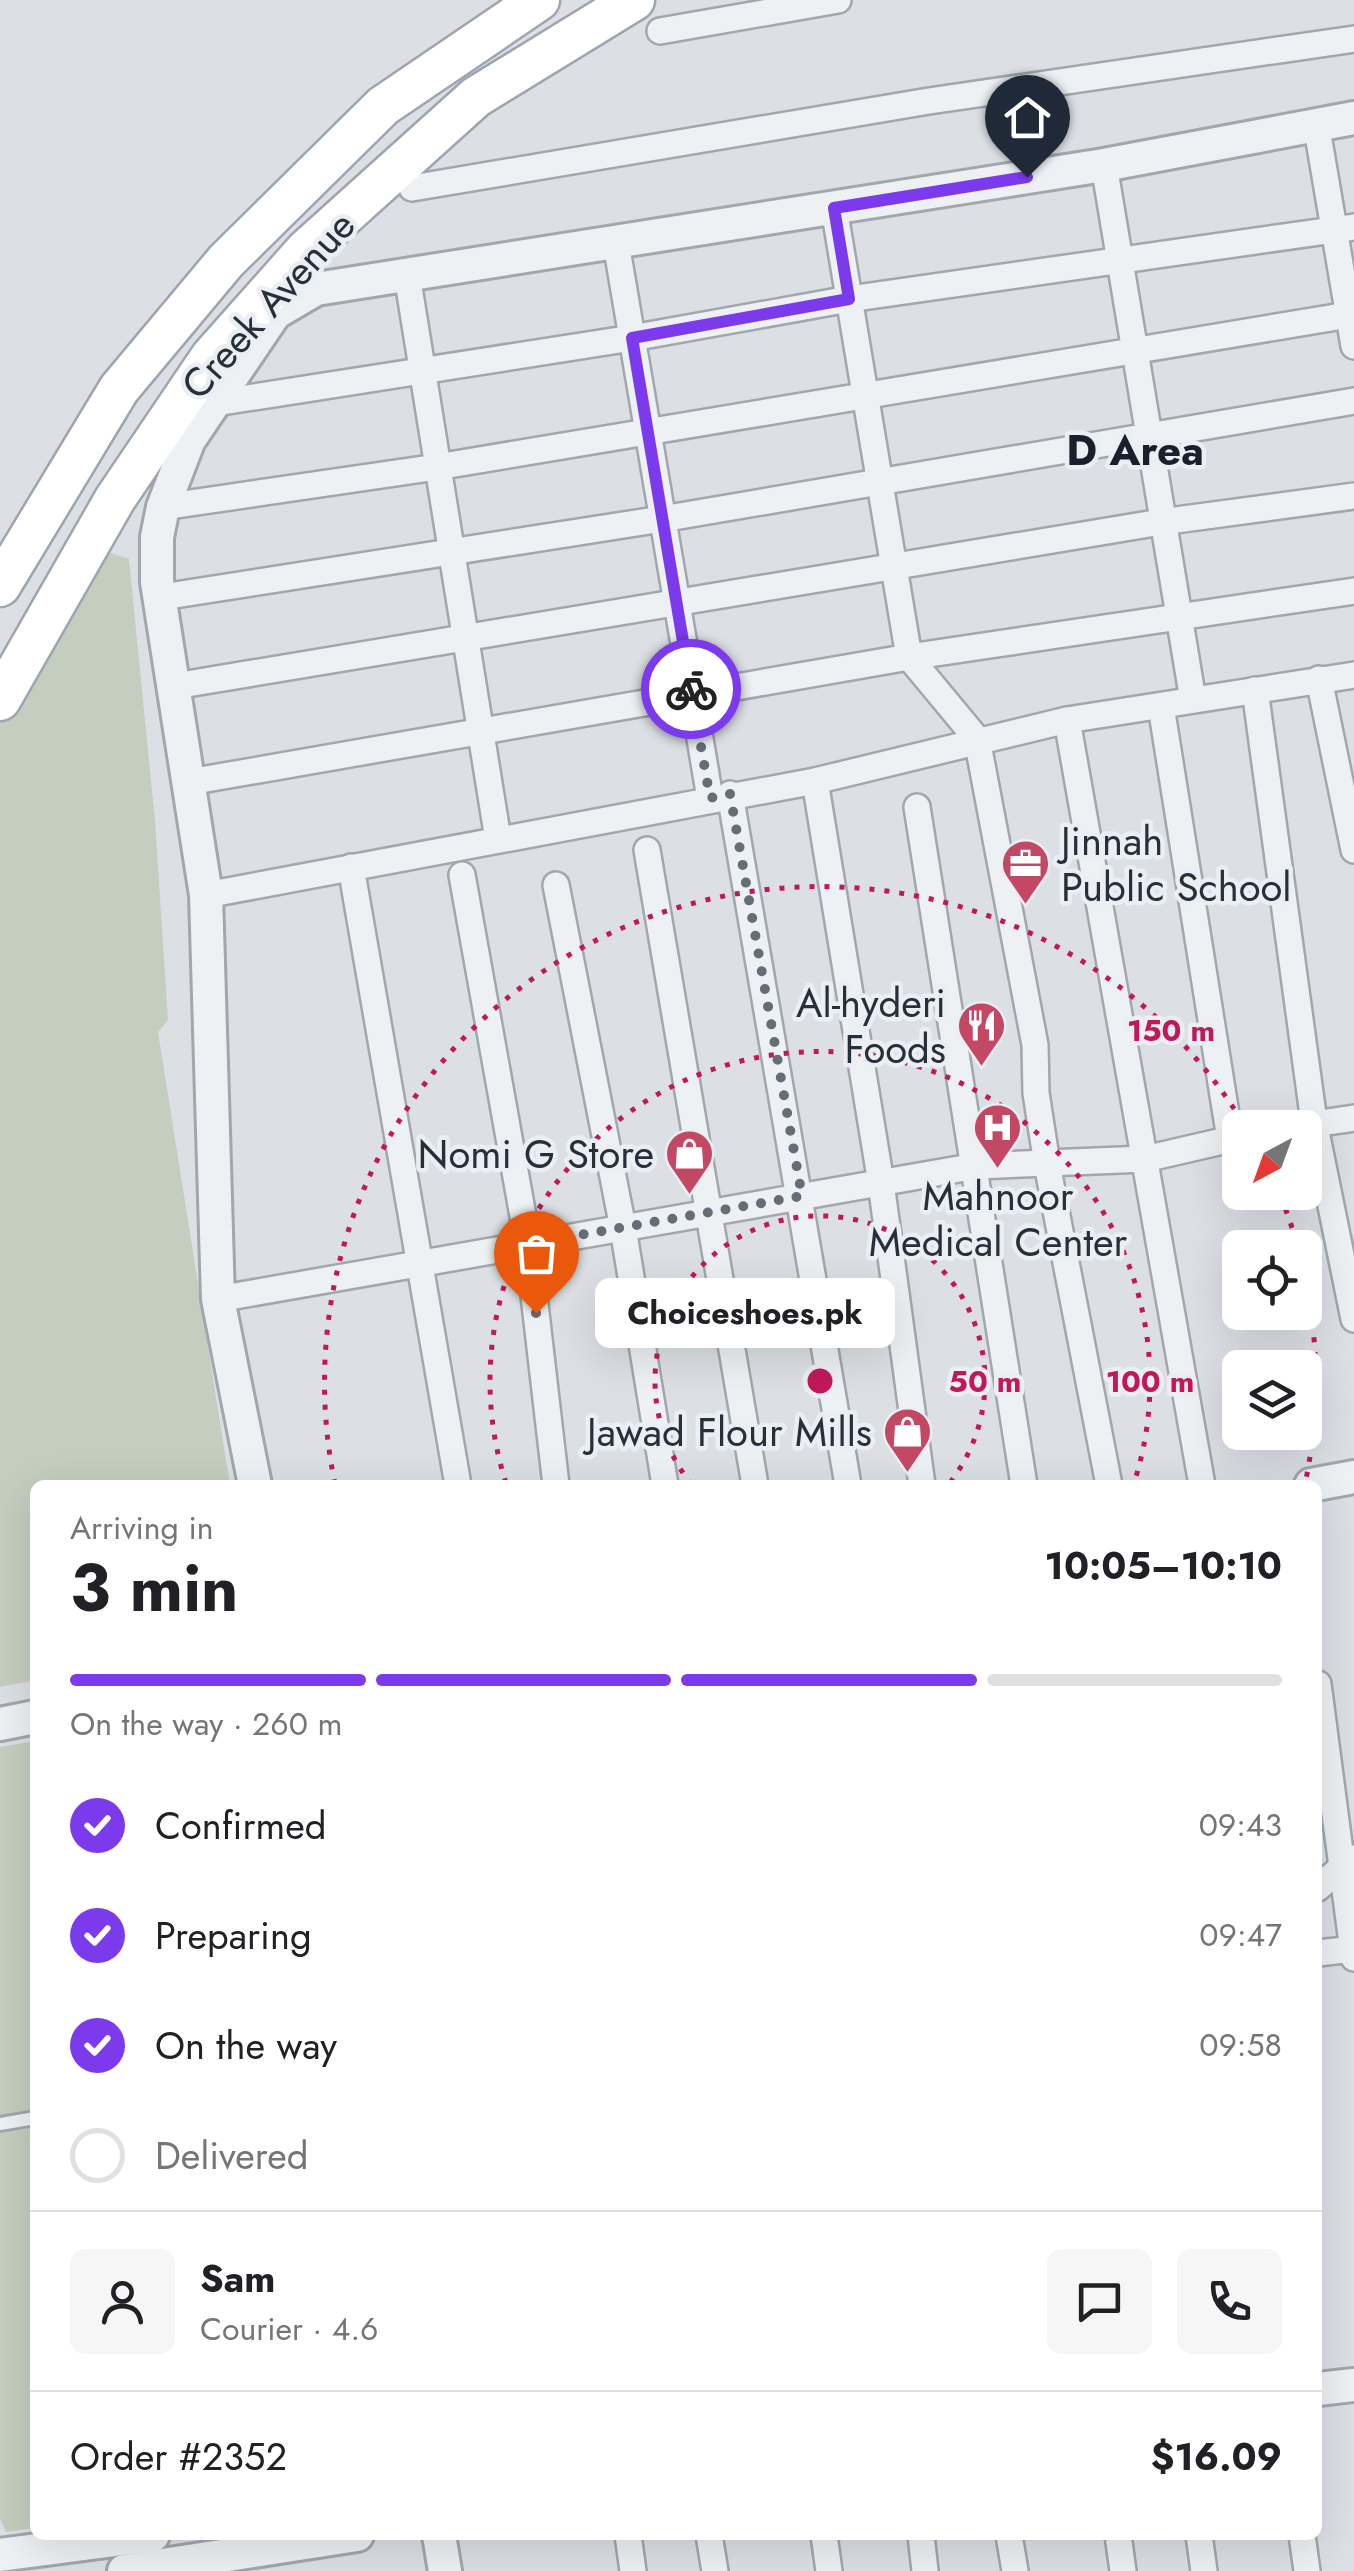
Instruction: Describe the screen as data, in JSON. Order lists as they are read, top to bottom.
{
  "streets": {
    "main road": ["Creek Avenue"]
  },
  "districts": ["D Area"],
  "places": {
    "office": ["Jinnah Public School"],
    "restaurant": ["Al-hyderi Foods"],
    "hospital": ["Mahnoor Medical Center"],
    "shop": ["Nomi G Store", "Jawad Flour Mills"],
    "other": ["Choiceshoes.pk"]
  },
  "north": "bottom left",
  "page": {
    "bubble": "Choiceshoes.pk",
    "heading": ["3 min", "Arriving in", "10:05–10:10"],
    "panel": [
      "Sam",
      "Courier · 4.6",
      "Order #2352",
      "$16.09"
    ],
    "bar": "On the way · 260 m",
    "list": [
      ["Confirmed", "09:43"],
      ["Preparing", "09:47"],
      ["On the way", "09:58"],
      "Delivered"
    ]
  },
  "rings": ["150 m", "50 m", "100 m"]
}
